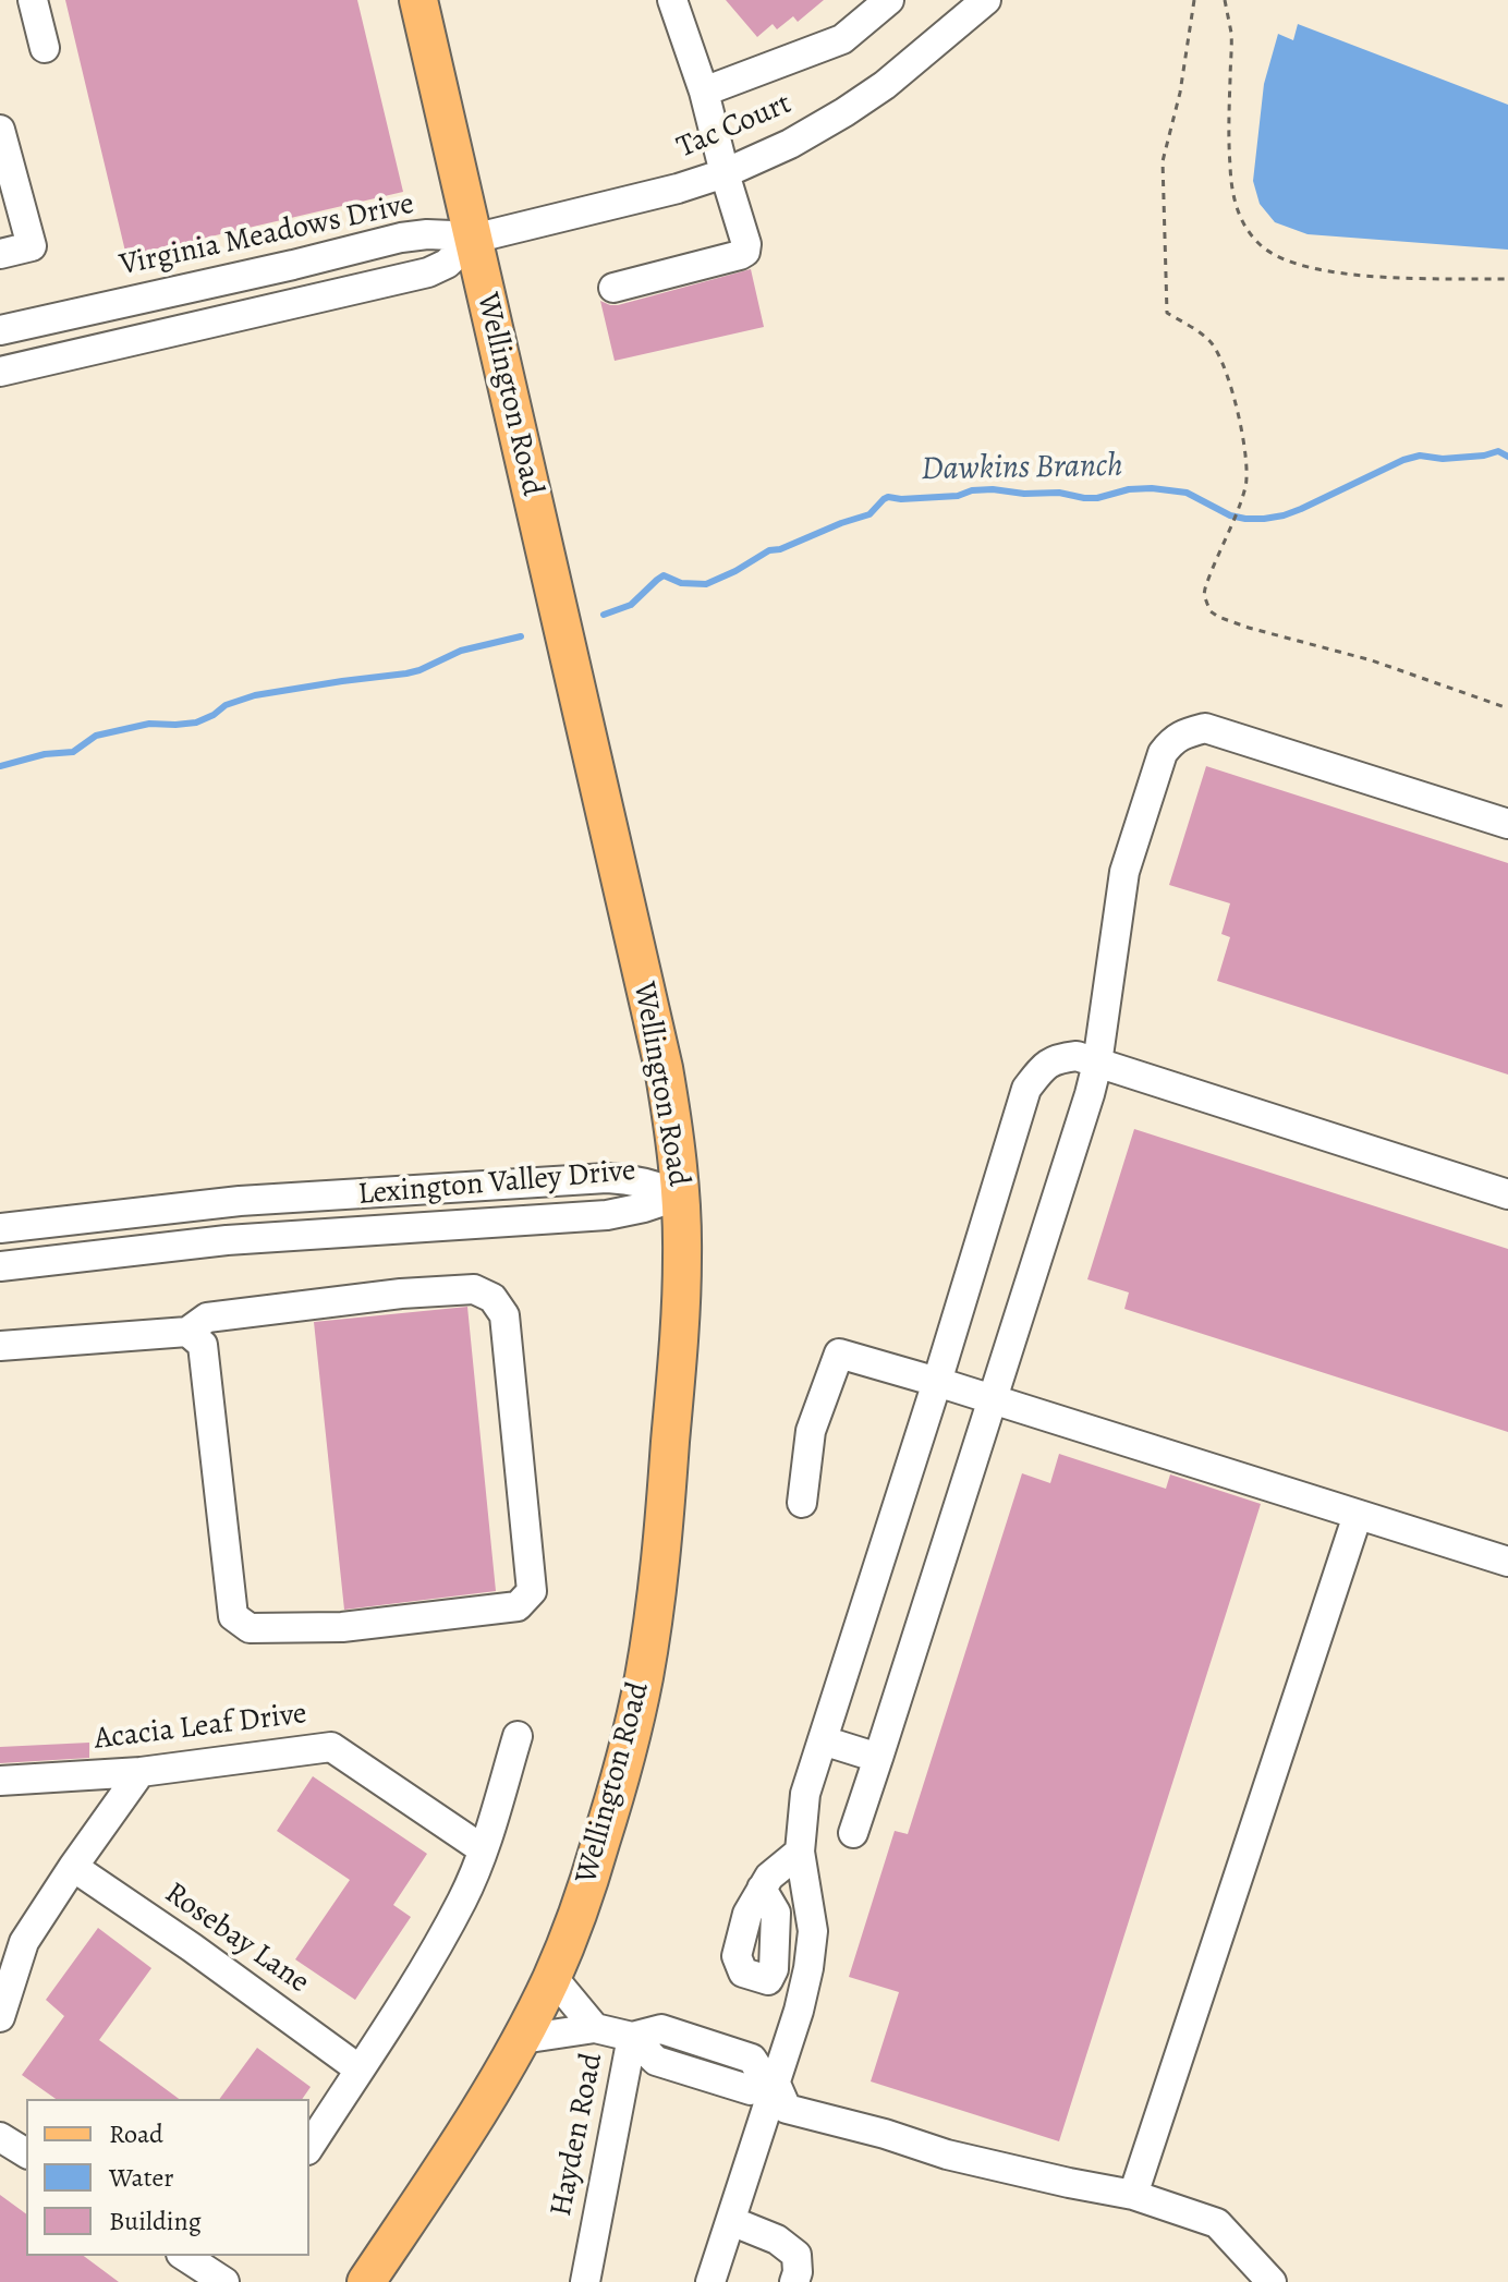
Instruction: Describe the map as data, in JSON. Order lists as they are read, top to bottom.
{
  "streets": {
    "main road": ["Wellington Road"],
    "street": [
      "Tac Court",
      "Virginia Meadows Drive",
      "Lexington Valley Drive",
      "Acacia Leaf Drive",
      "Rosebay Lane",
      "Hayden Road"
    ]
  },
  "crossings": [
    ["Tac Court", "Virginia Meadows Drive"],
    ["Tac Court", "Wellington Road"],
    ["Virginia Meadows Drive", "Wellington Road"],
    ["Wellington Road", "Lexington Valley Drive"],
    ["Wellington Road", "Hayden Road"]
  ],
  "water": ["Dawkins Branch"],
  "legend": ["Road", "Water", "Building"]
}
